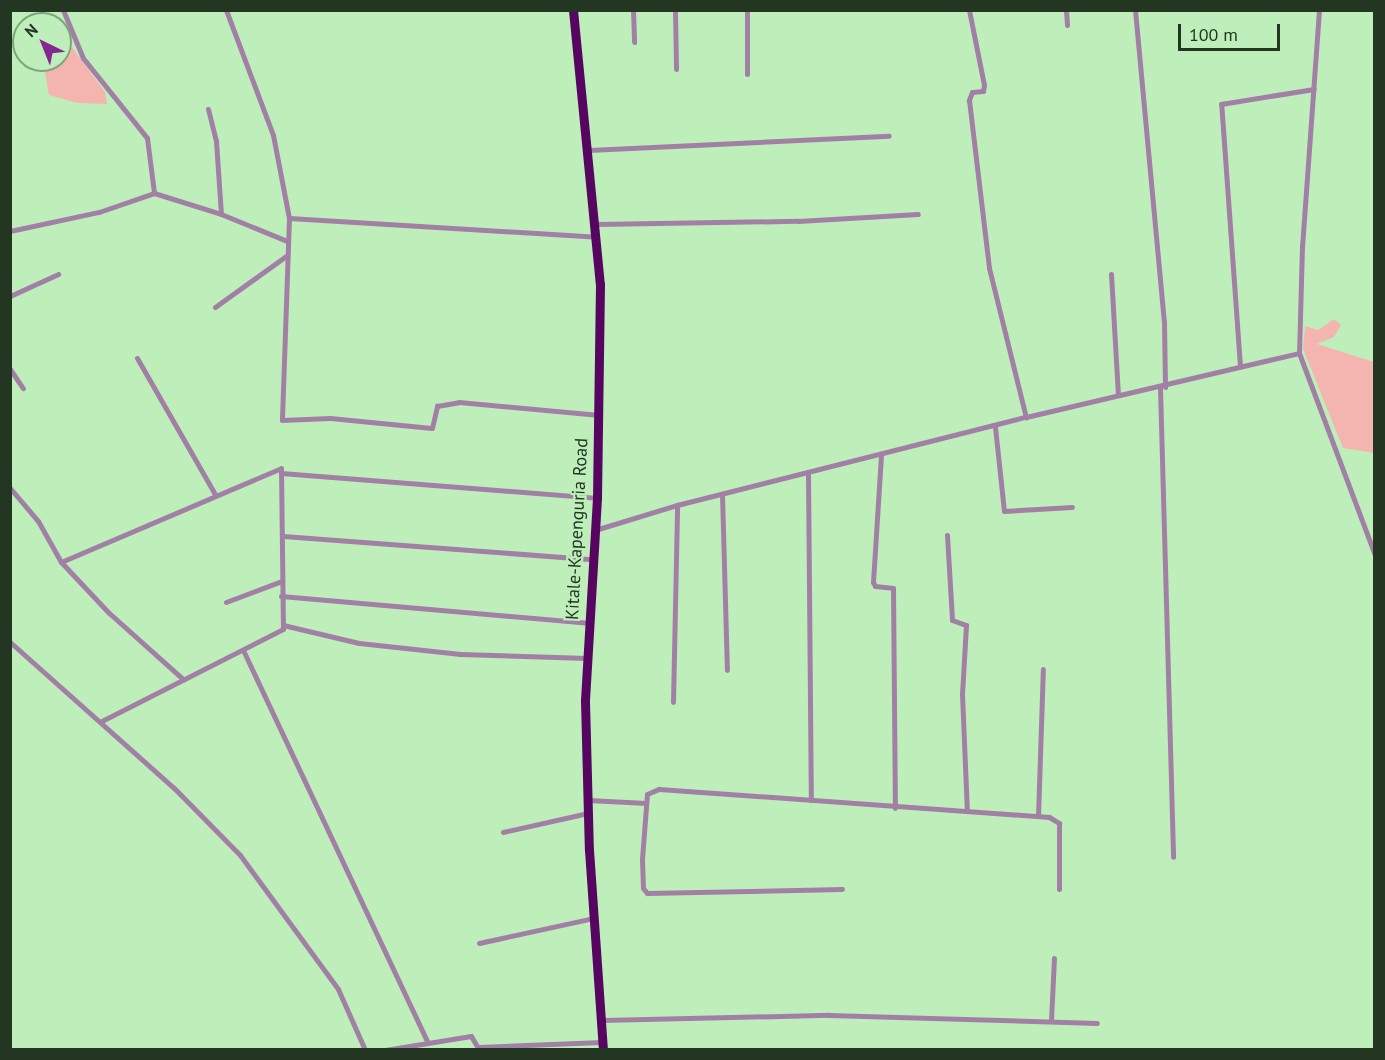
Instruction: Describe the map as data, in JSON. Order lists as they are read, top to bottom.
{
  "streets": {
    "highway": ["Kitale-Kapenguria Road"]
  },
  "scale_bar": "100 m",
  "north": "top left"
}
